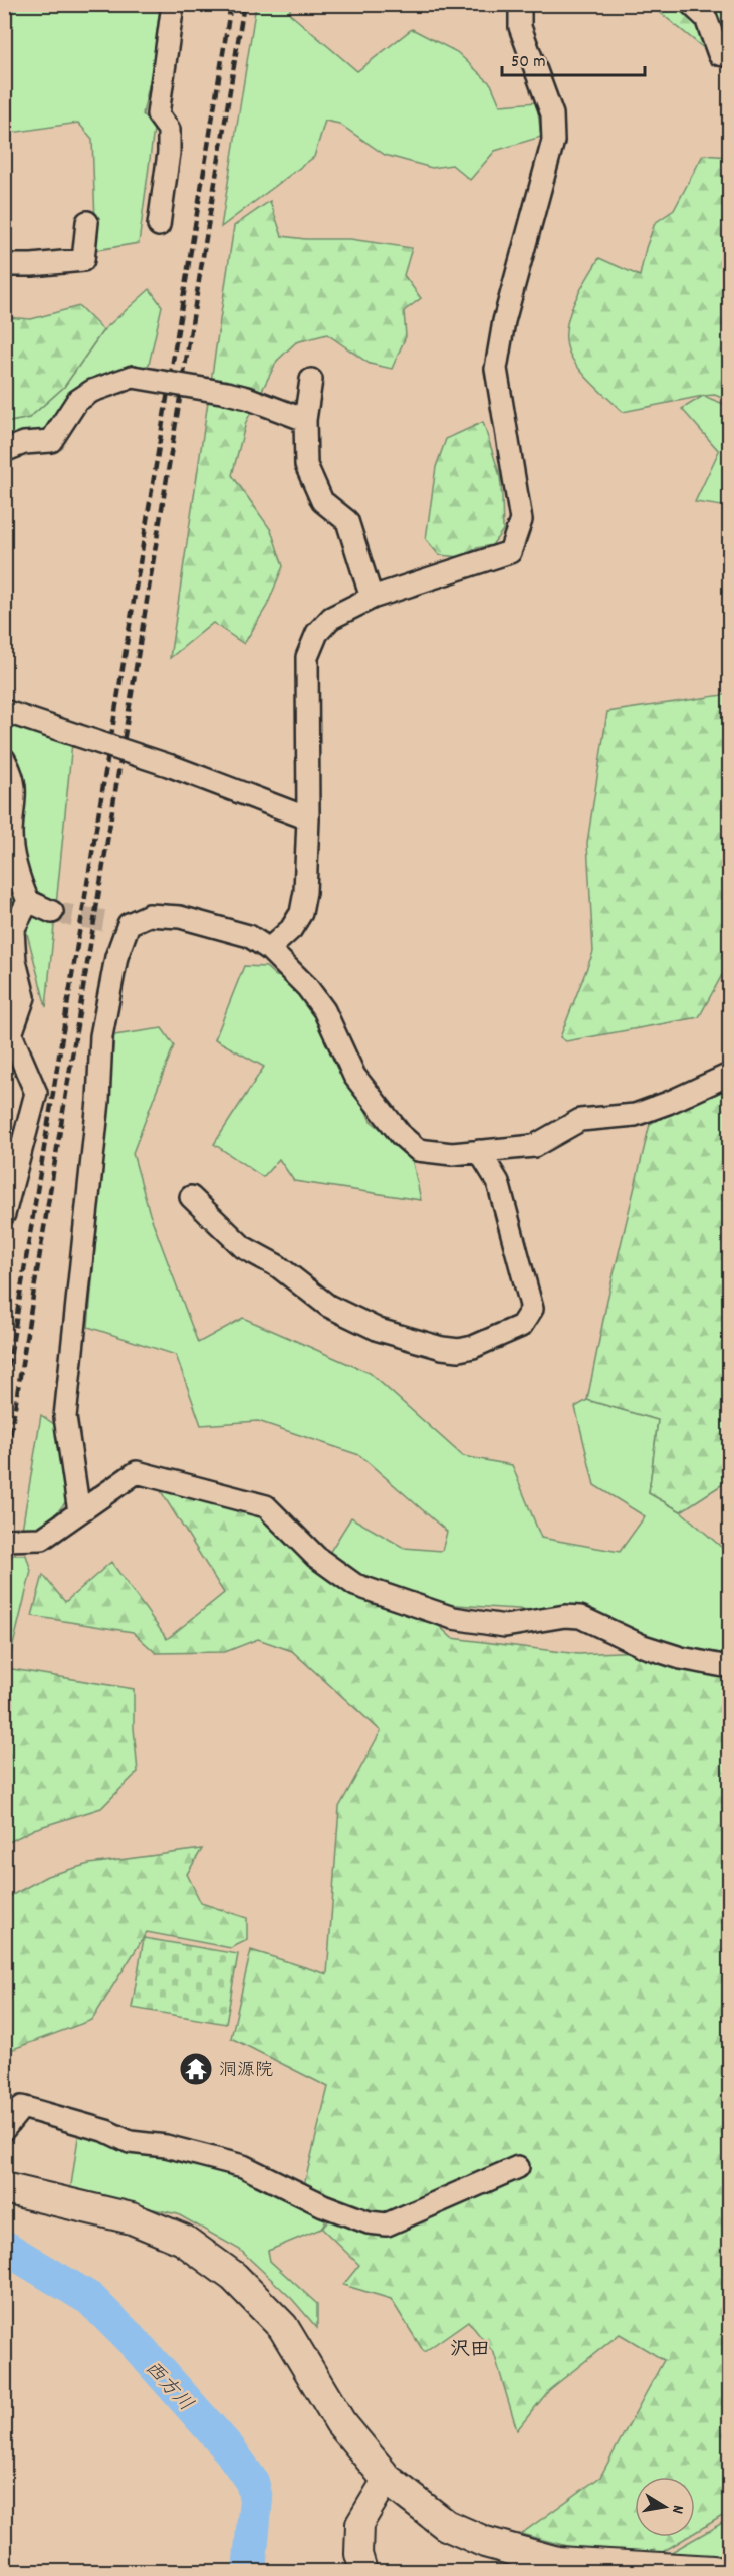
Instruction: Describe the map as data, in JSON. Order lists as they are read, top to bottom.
{
  "districts": ["沢田"],
  "water": ["西方川"],
  "places": {
    "temple": ["洞源院"]
  },
  "scale_bar": "50 m",
  "north": "right"
}
